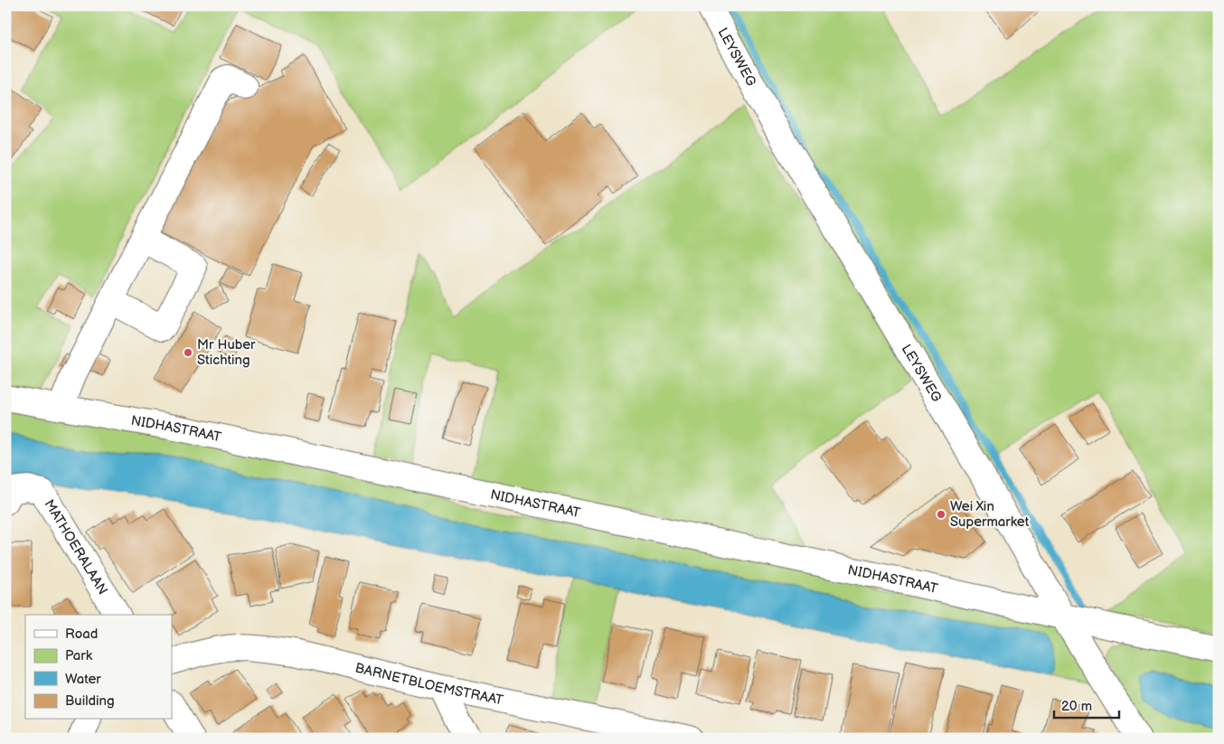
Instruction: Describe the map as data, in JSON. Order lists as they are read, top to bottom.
{
  "streets": {
    "street": [
      "LEYSWEG",
      "NIDHASTRAAT",
      "MATHOERALAAN",
      "BARNETBLOEMSTRAAT"
    ]
  },
  "crossings": [
    ["LEYSWEG", "NIDHASTRAAT"]
  ],
  "places": ["Mr Huber Stichting", "Wei Xin Supermarket"],
  "legend": [
    "Road",
    "Park",
    "Water",
    "Building"
  ],
  "scale_bar": "20 m"
}
